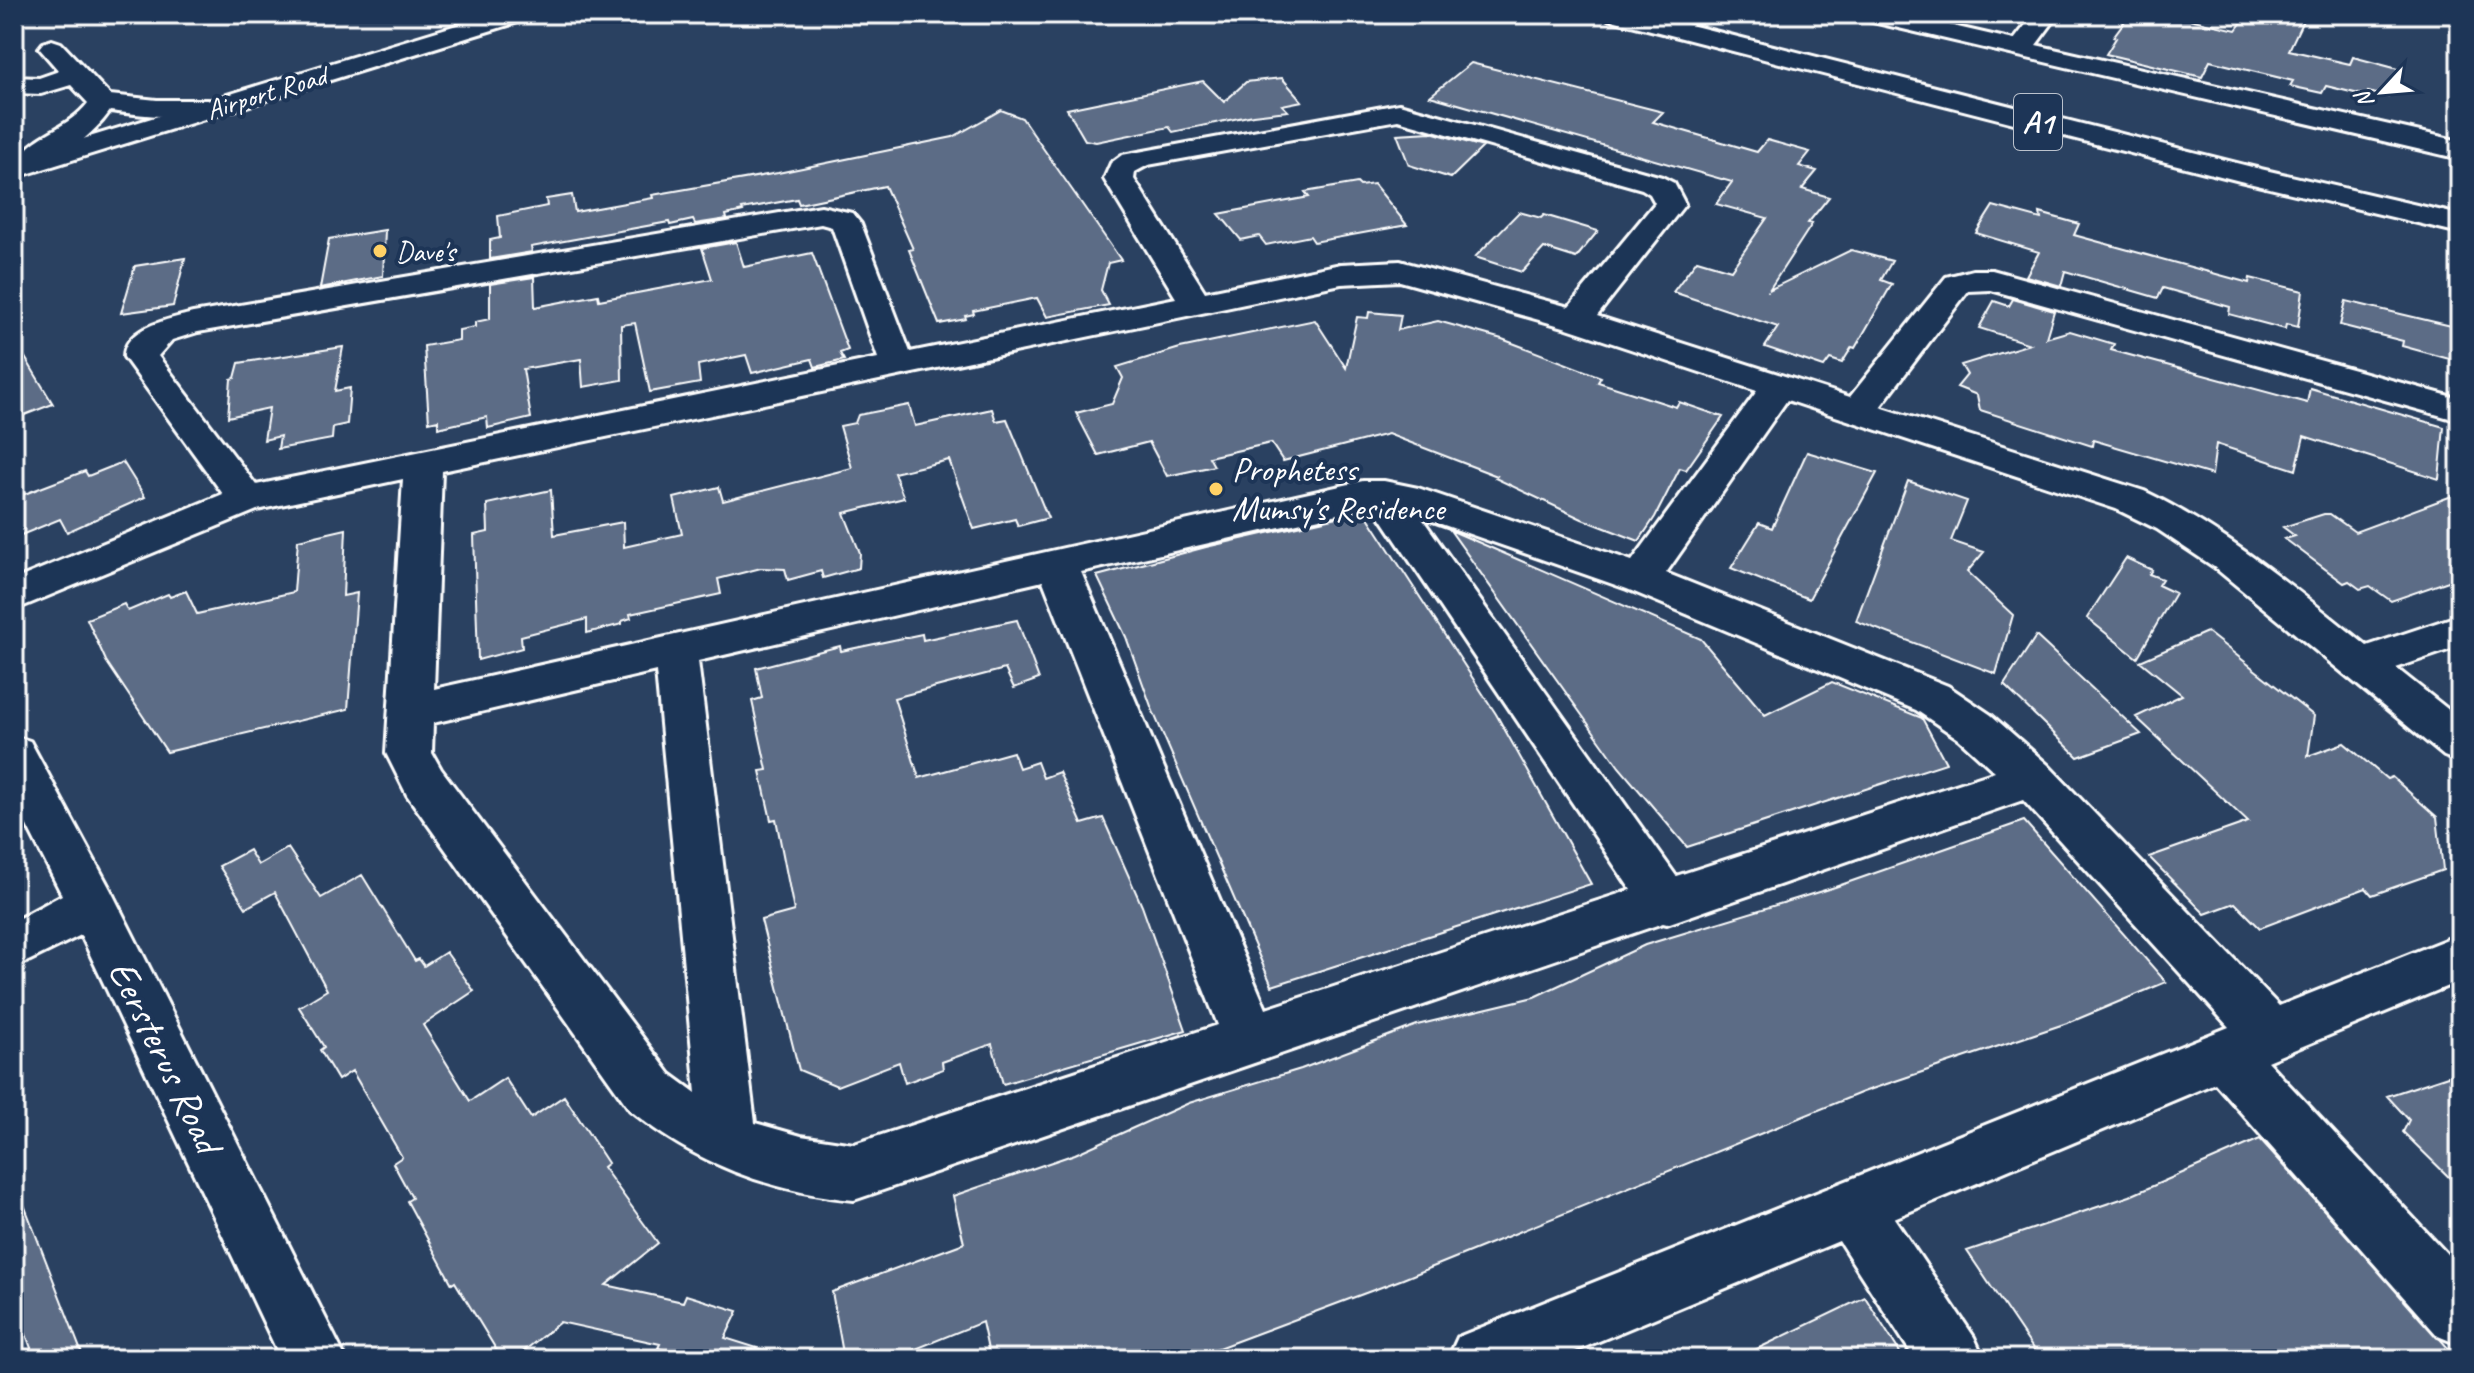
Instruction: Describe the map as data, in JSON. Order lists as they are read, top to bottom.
{
  "streets": {
    "main road": ["Airport Road", "A1", "Eersterus Road"]
  },
  "places": ["Dave's", "Prophetess Mumsy's Residence"],
  "north": "bottom left"
}
